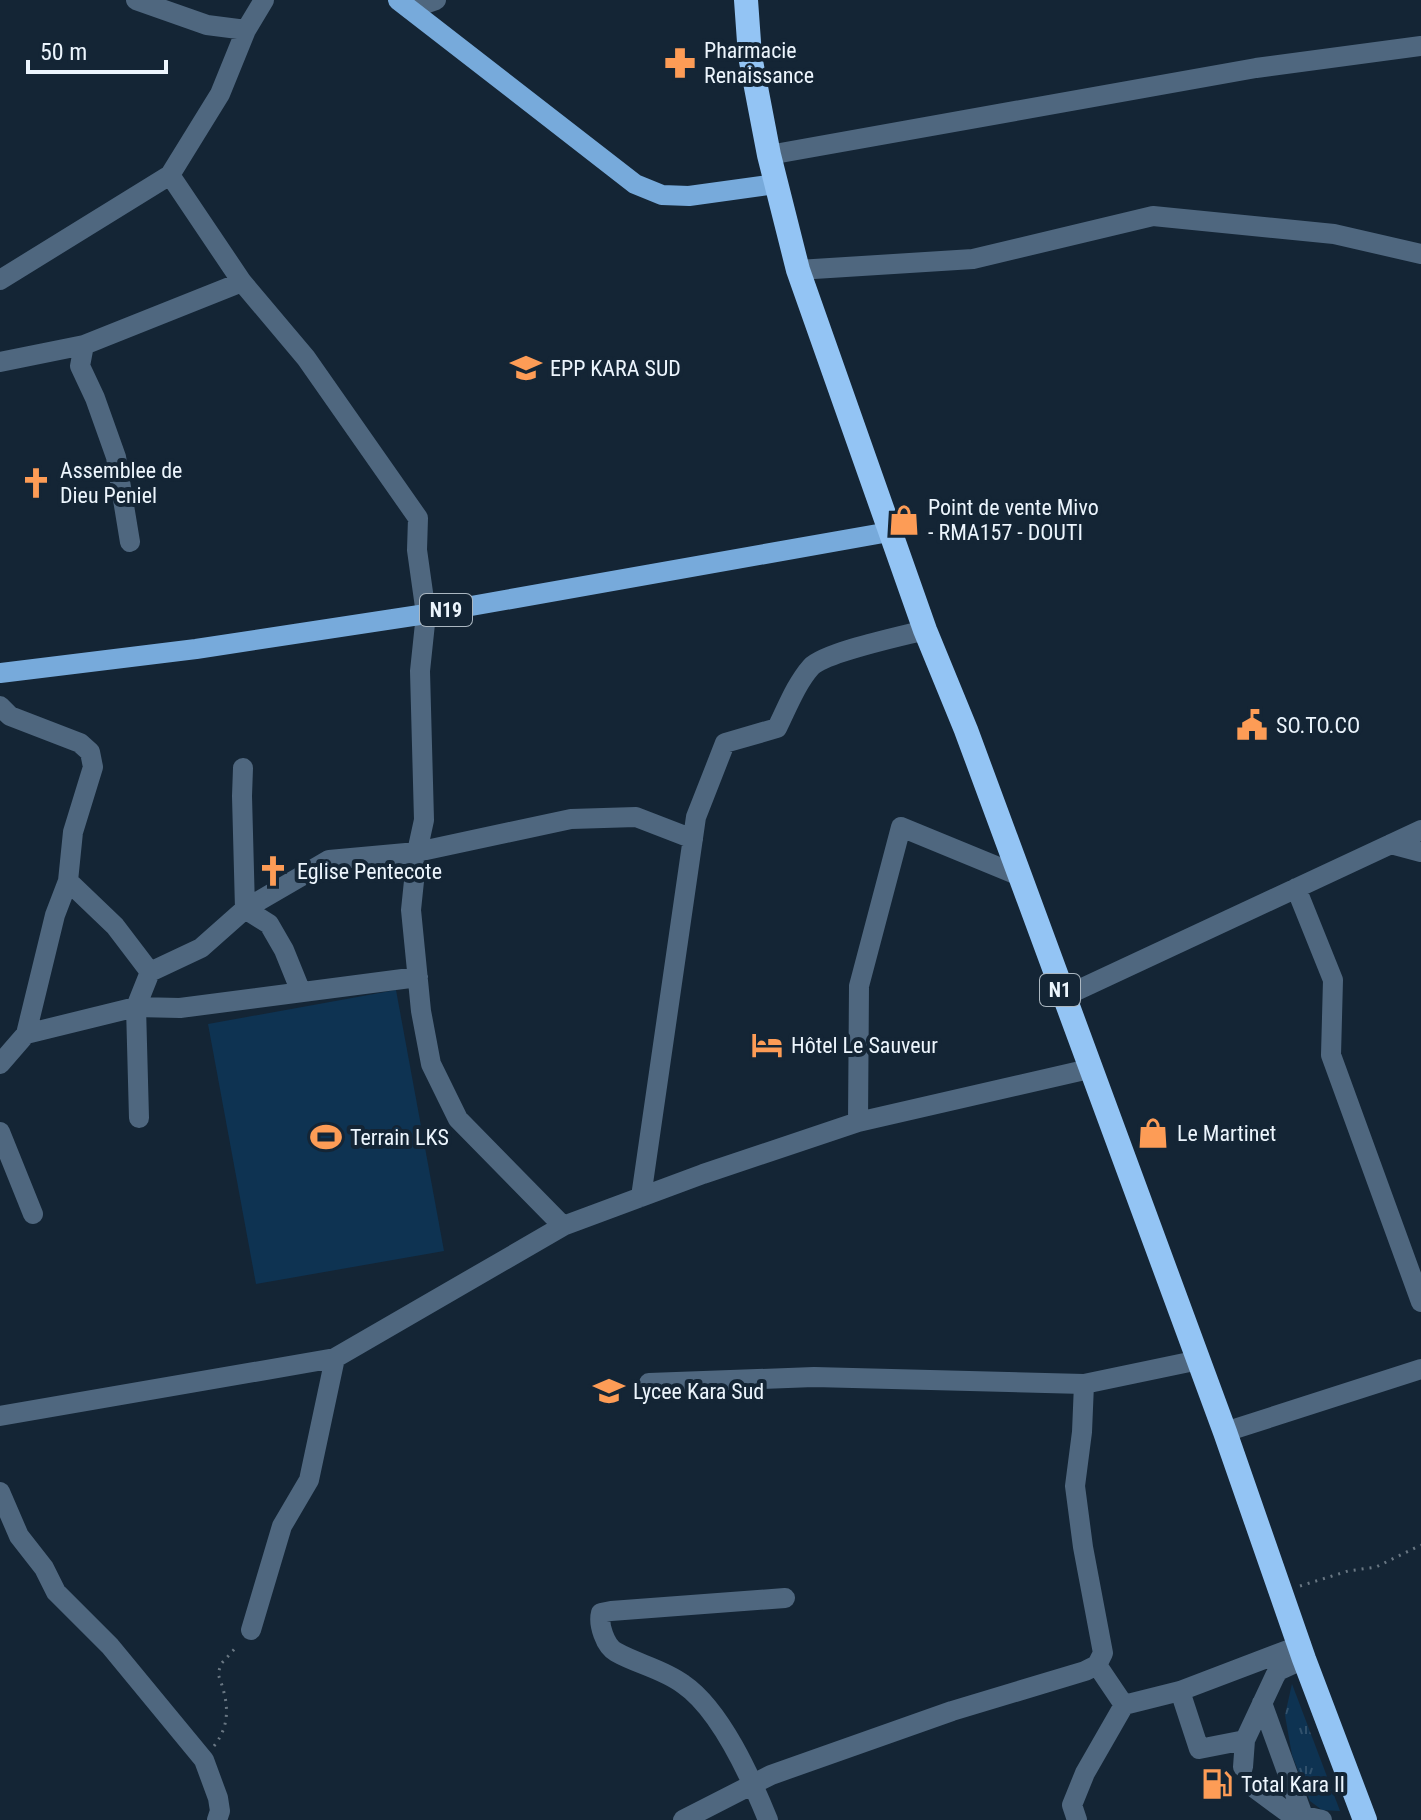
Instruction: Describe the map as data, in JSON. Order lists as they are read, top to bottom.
{
  "streets": {
    "highway": ["N1"],
    "main road": ["N19"]
  },
  "crossings": [
    ["N19", "N1"]
  ],
  "places": {
    "pharmacy": ["Pharmacie Renaissance"],
    "school or university": ["EPP KARA SUD", "Lycee Kara Sud"],
    "church": ["Assemblee de Dieu Peniel", "Eglise Pentecote"],
    "shop": ["Point de vente Mivo - RMA157 - DOUTI", "Le Martinet"],
    "public building": ["SO.TO.CO"],
    "hotel": ["Hôtel Le Sauveur"],
    "sports": ["Terrain LKS"],
    "fuel station": ["Total Kara II"]
  },
  "scale_bar": "50 m"
}
